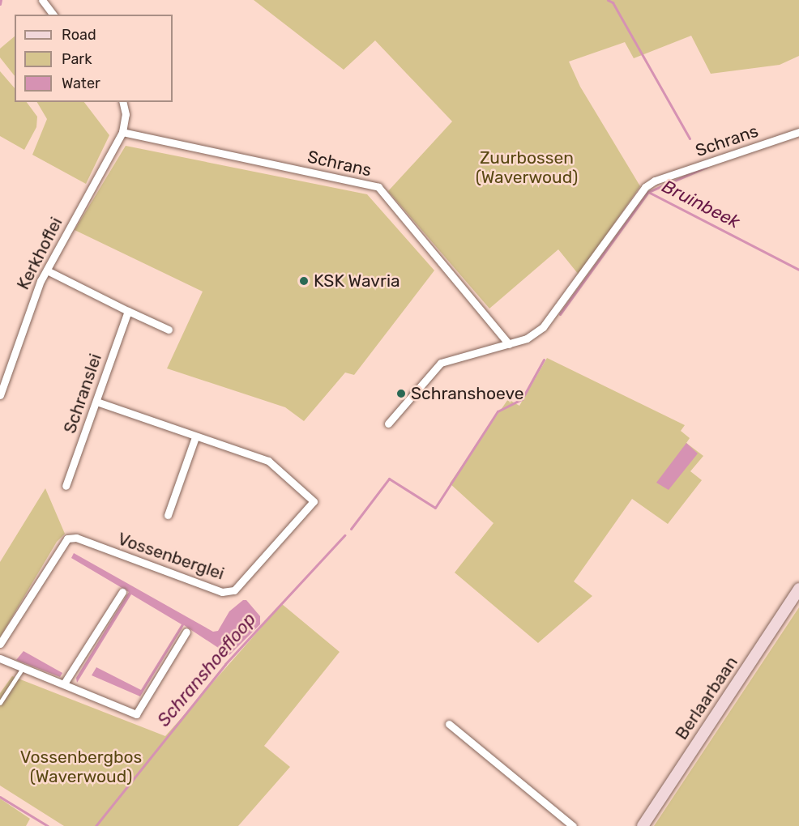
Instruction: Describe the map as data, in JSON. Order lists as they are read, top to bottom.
{
  "streets": {
    "street": [
      "Schrans",
      "Kerkhoflei",
      "Schranslei",
      "Vossenberglei",
      "Berlaarbaan"
    ]
  },
  "crossings": [
    ["Schrans", "Kerkhoflei"],
    ["Schranslei", "Vossenberglei"]
  ],
  "water": ["Bruinbeek", "Schranshoefloop"],
  "parks": ["Zuurbossen (Waverwoud)", "Vossenbergbos (Waverwoud)"],
  "places": ["KSK Wavria", "Schranshoeve"],
  "legend": ["Road", "Park", "Water"]
}
